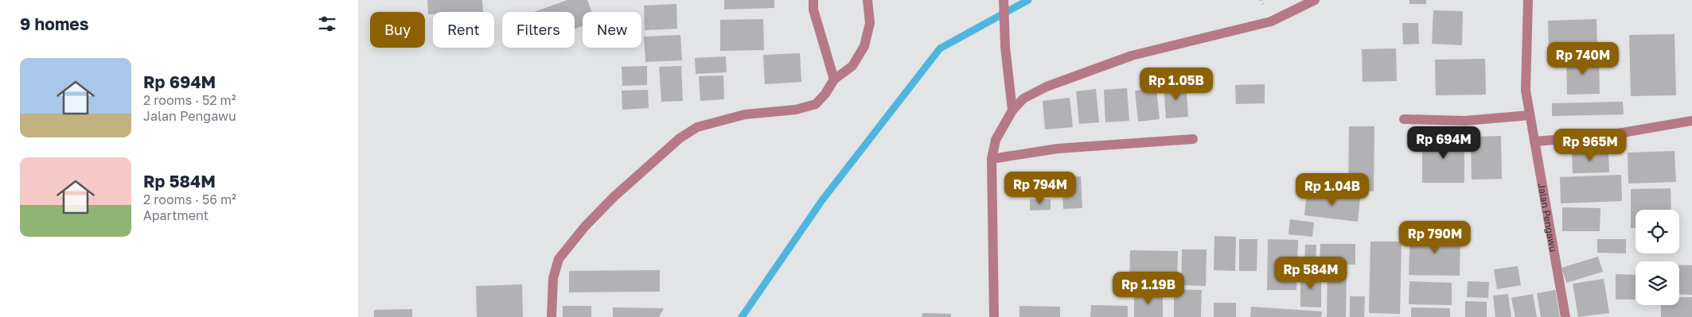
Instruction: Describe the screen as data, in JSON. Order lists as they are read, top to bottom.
{
  "streets": {
    "street": ["Jalan Pengawu"]
  },
  "page": {
    "heading": "9 homes",
    "chip": [
      "Buy",
      "Rent",
      "Filters",
      "New"
    ],
    "price": [
      "Rp 740M",
      "Rp 1.05B",
      "Rp 694M",
      "Rp 965M",
      "Rp 794M",
      "Rp 1.04B",
      "Rp 790M",
      "Rp 584M",
      "Rp 1.19B"
    ],
    "list": [
      {
        "name": "Rp 694M",
        "note": "2 rooms · 52 m² · Jalan Pengawu"
      },
      {
        "name": "Rp 584M",
        "note": "2 rooms · 56 m² · Apartment"
      }
    ]
  }
}
